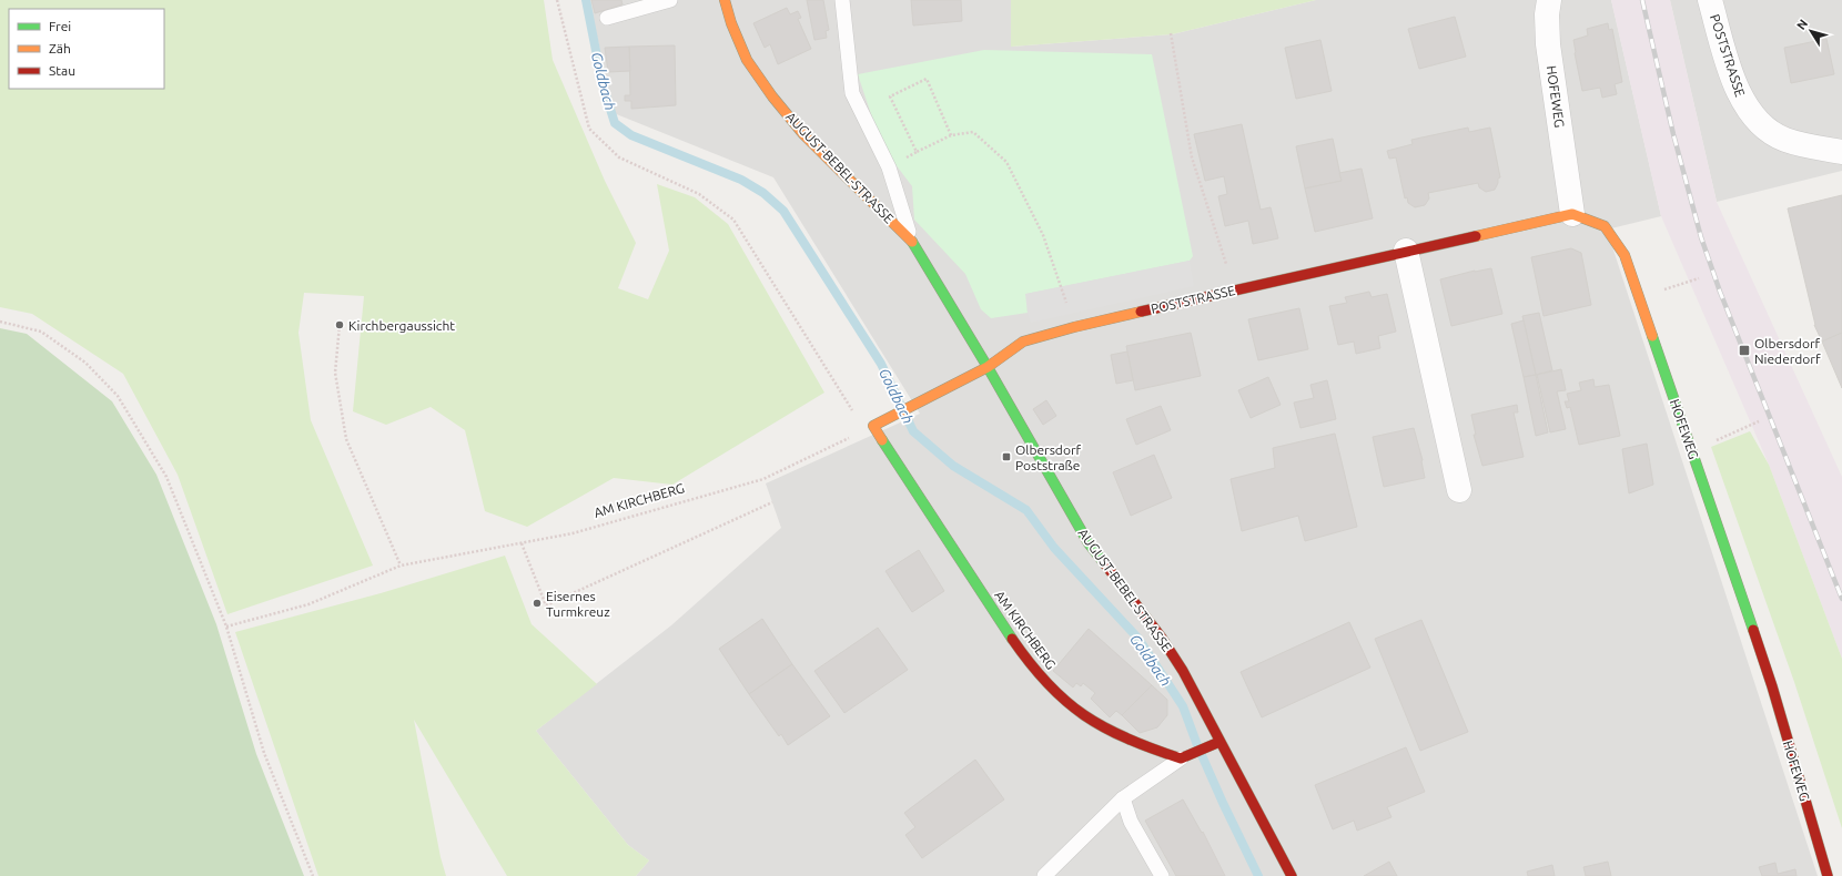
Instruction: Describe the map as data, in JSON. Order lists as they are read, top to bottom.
{
  "streets": {
    "street": [
      "POSTSTRASSE",
      "HOFEWEG",
      "AUGUST-BEBEL-STRASSE",
      "AM KIRCHBERG"
    ]
  },
  "crossings": [
    ["POSTSTRASSE", "HOFEWEG"],
    ["POSTSTRASSE", "AUGUST-BEBEL-STRASSE"]
  ],
  "water": ["Goldbach"],
  "places": {
    "other": ["Kirchbergaussicht", "Eisernes Turmkreuz"],
    "transit": ["Olbersdorf Niederdorf", "Olbersdorf Poststraße"]
  },
  "legend": ["Frei", "Zäh", "Stau"],
  "north": "top left"
}
